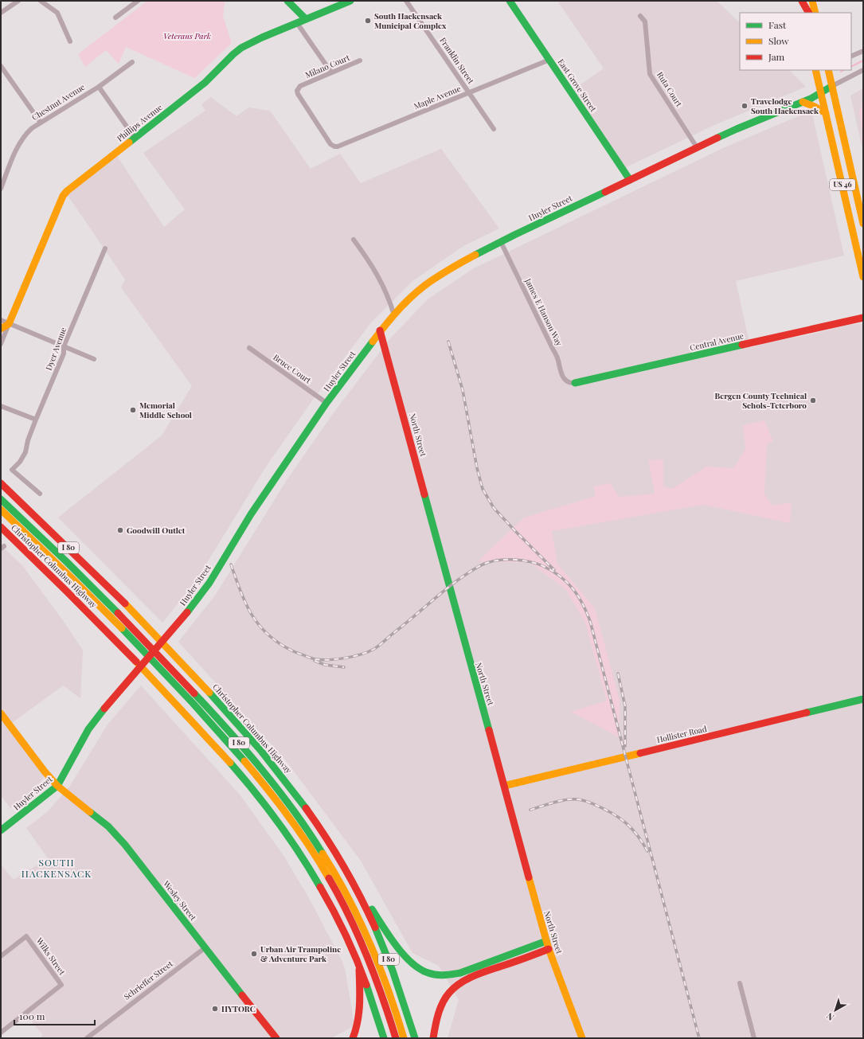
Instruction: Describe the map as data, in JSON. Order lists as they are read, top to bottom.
{
  "streets": {
    "main road": [
      "East Grove Street",
      "Phillips Avenue",
      "US 46",
      "Huyler Street",
      "Central Avenue",
      "North Street",
      "I 80",
      "Christopher Columbus Highway",
      "Hollister Road",
      "Wesley Street"
    ],
    "street": [
      "Franklin Street",
      "Milano Court",
      "Ruta Court",
      "Maple Avenue",
      "Chestnut Avenue",
      "James E Hanson Way",
      "Dyer Avenue",
      "Bruce Court",
      "Wilks Street",
      "Schrieffer Street"
    ]
  },
  "crossings": [
    ["Franklin Street", "Maple Avenue"],
    ["Milano Court", "Maple Avenue"],
    ["East Grove Street", "Maple Avenue"],
    ["East Grove Street", "Huyler Street"],
    ["Ruta Court", "Huyler Street"],
    ["US 46", "Huyler Street"],
    ["Huyler Street", "James E Hanson Way"],
    ["Huyler Street", "Bruce Court"],
    ["Huyler Street", "North Street"],
    ["Huyler Street", "Wesley Street"],
    ["James E Hanson Way", "Central Avenue"],
    ["North Street", "Hollister Road"],
    ["Wesley Street", "Schrieffer Street"]
  ],
  "districts": ["SOUTH HACKENSACK"],
  "parks": ["Veterans Park"],
  "places": [
    "South Hackensack Municipal Complex",
    "Travelodge South Hackensack",
    "Bergen County Technical Schols-Teterboro",
    "Memorial Middle School",
    "Goodwill Outlet",
    "Urban Air Trampoline & Adventure Park",
    "HYTORC"
  ],
  "legend": ["Fast", "Slow", "Jam"],
  "scale_bar": "100 m",
  "north": "bottom left"
}
